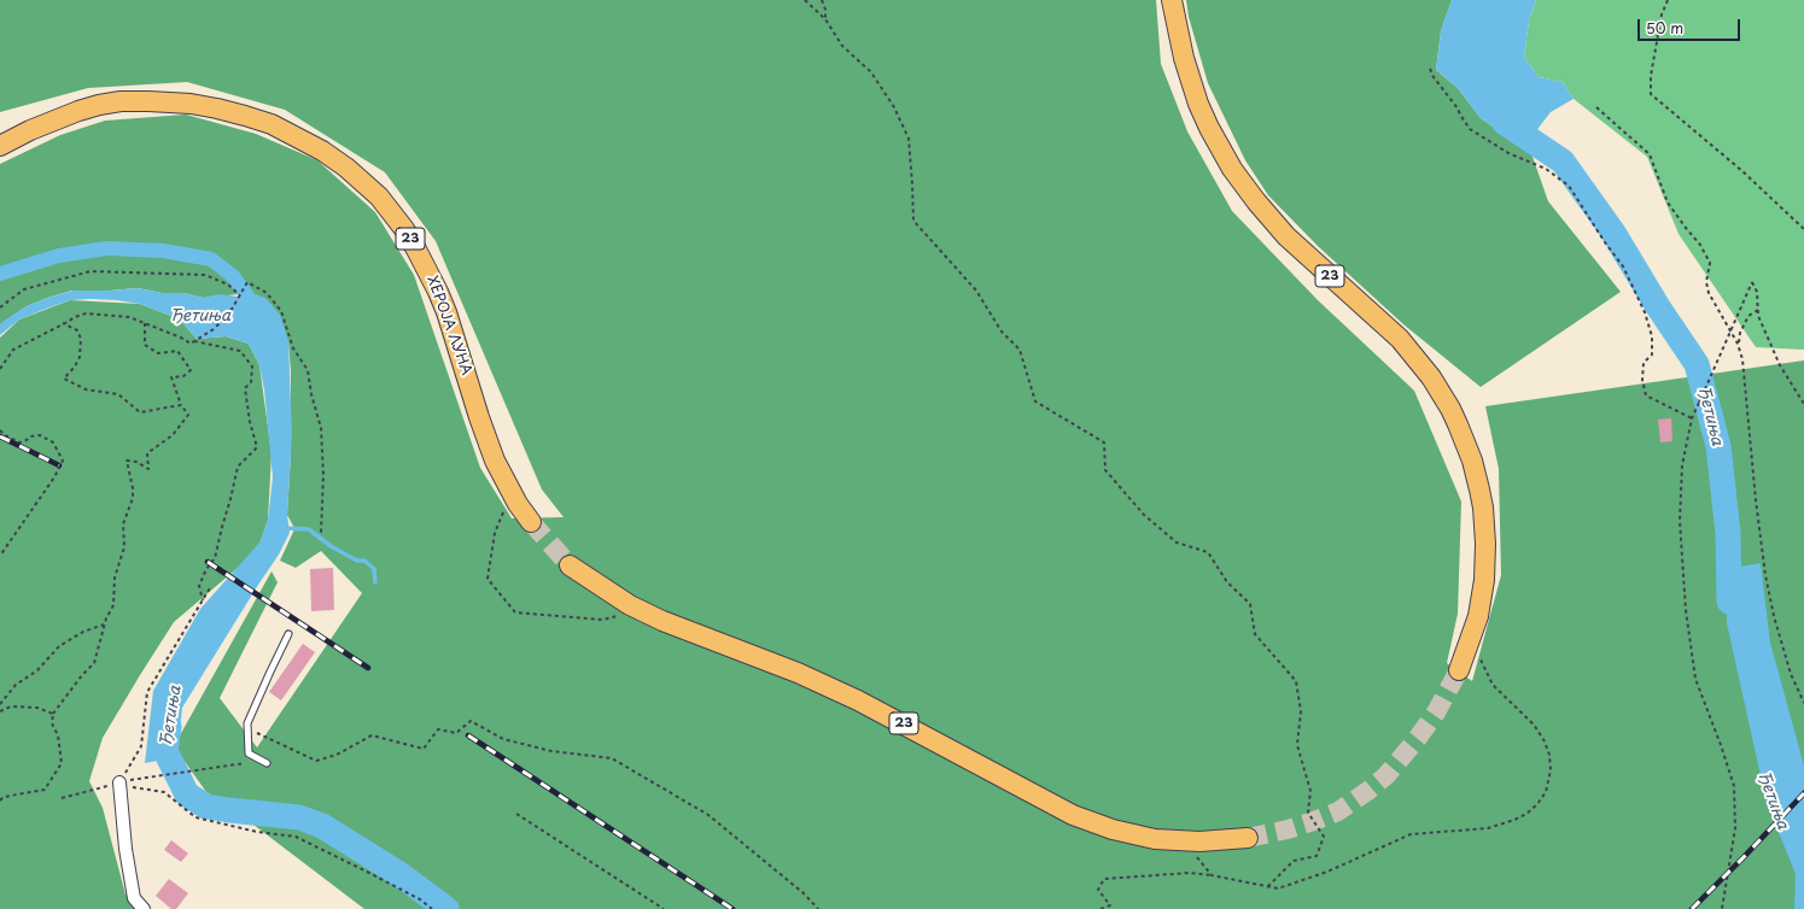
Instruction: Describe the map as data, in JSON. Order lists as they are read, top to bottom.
{
  "streets": {
    "main road": ["23", "ХЕРОЈА ЛУНА"]
  },
  "water": ["Ђетиња"],
  "scale_bar": "50 m"
}
